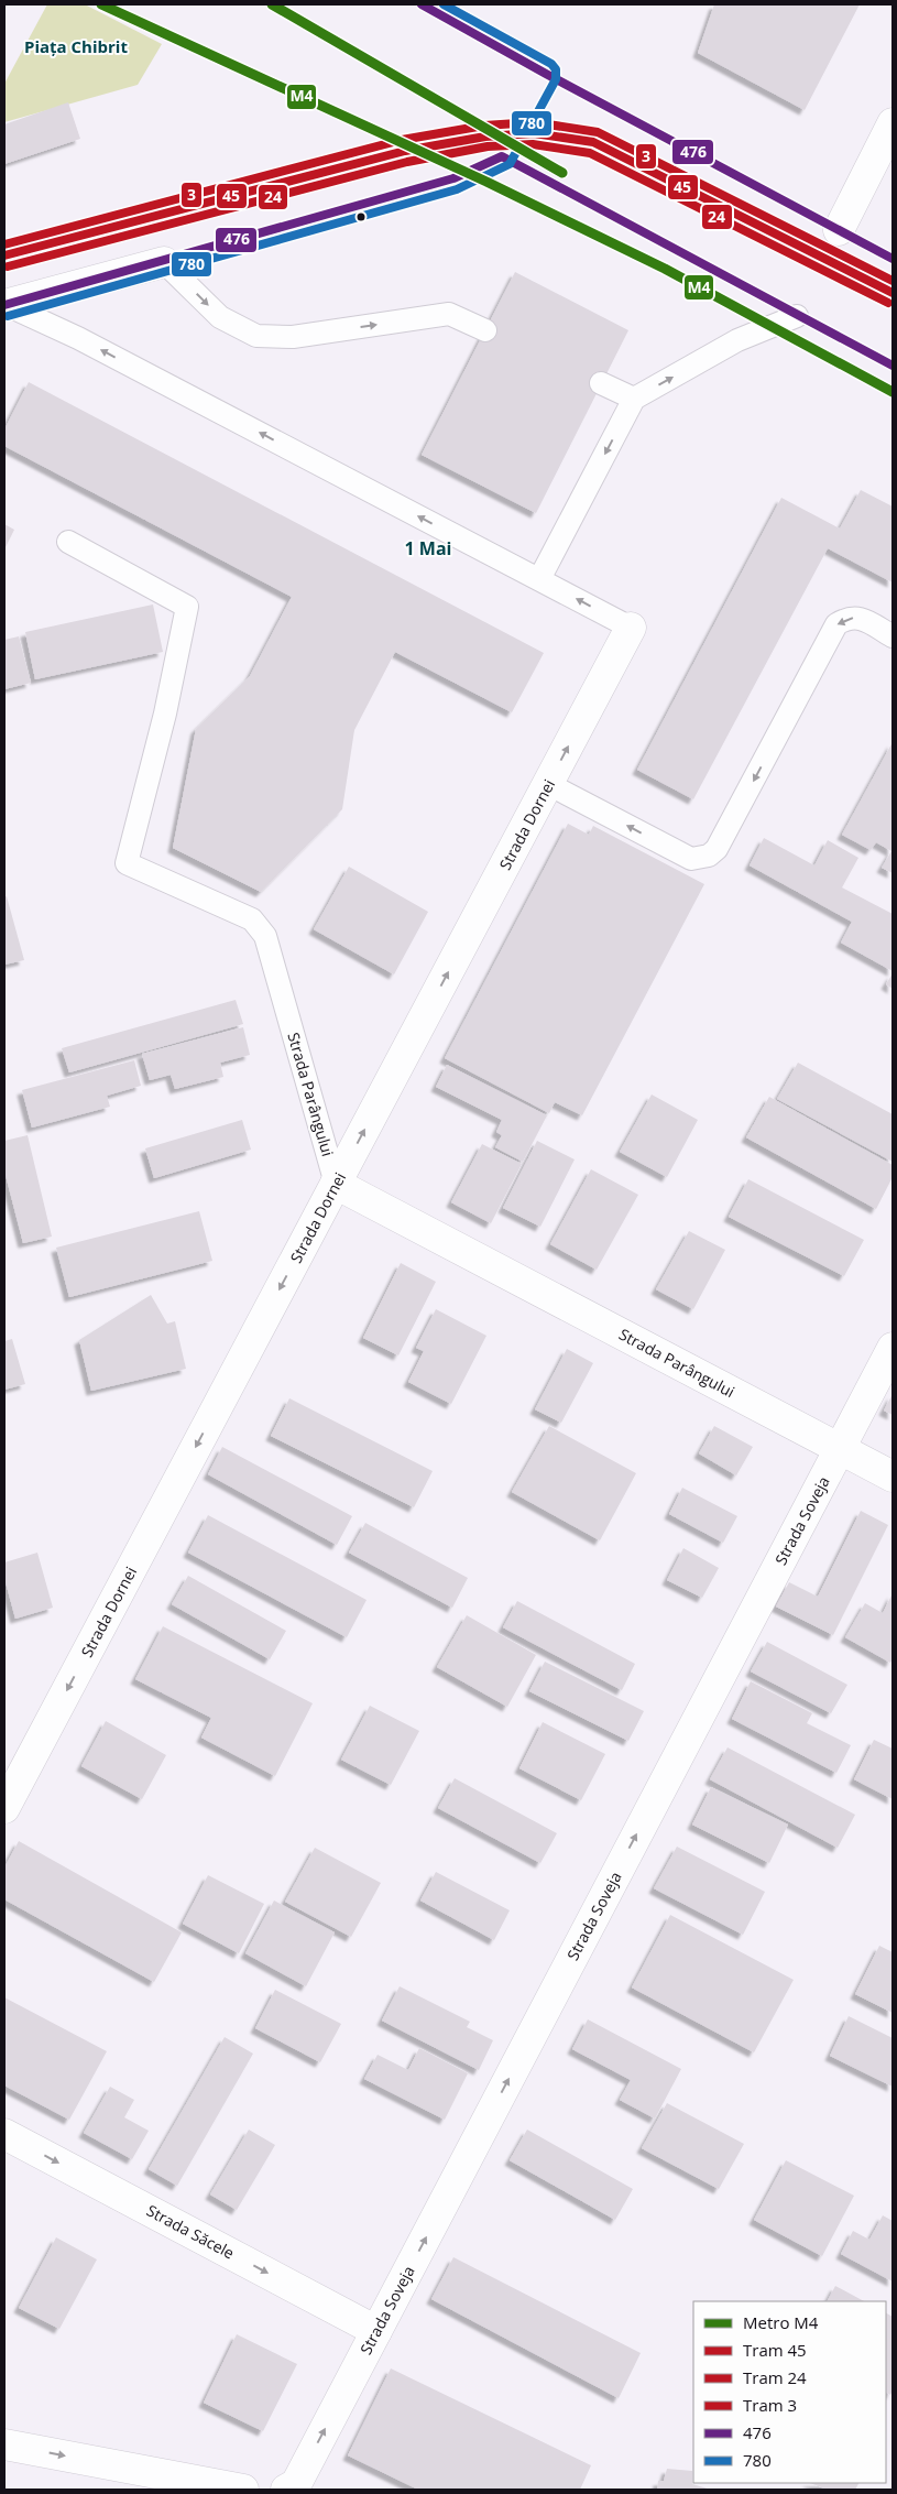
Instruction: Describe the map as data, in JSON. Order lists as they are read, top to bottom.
{
  "streets": {
    "street": [
      "Strada Dornei",
      "Strada Parângului",
      "Strada Soveja",
      "Strada Săcele"
    ]
  },
  "crossings": [
    ["Strada Dornei", "Strada Parângului"],
    ["Strada Parângului", "Strada Soveja"],
    ["Strada Soveja", "Strada Săcele"]
  ],
  "one_way": ["Strada Soveja"],
  "districts": ["Piața Chibrit", "1 Mai"],
  "lines": [
    "metro line M4",
    "transit line 476",
    "transit line 780",
    "tram line 3",
    "tram line 45",
    "tram line 24"
  ],
  "legend": [
    "Metro M4",
    "Tram 45",
    "Tram 24",
    "Tram 3",
    "476",
    "780"
  ]
}
